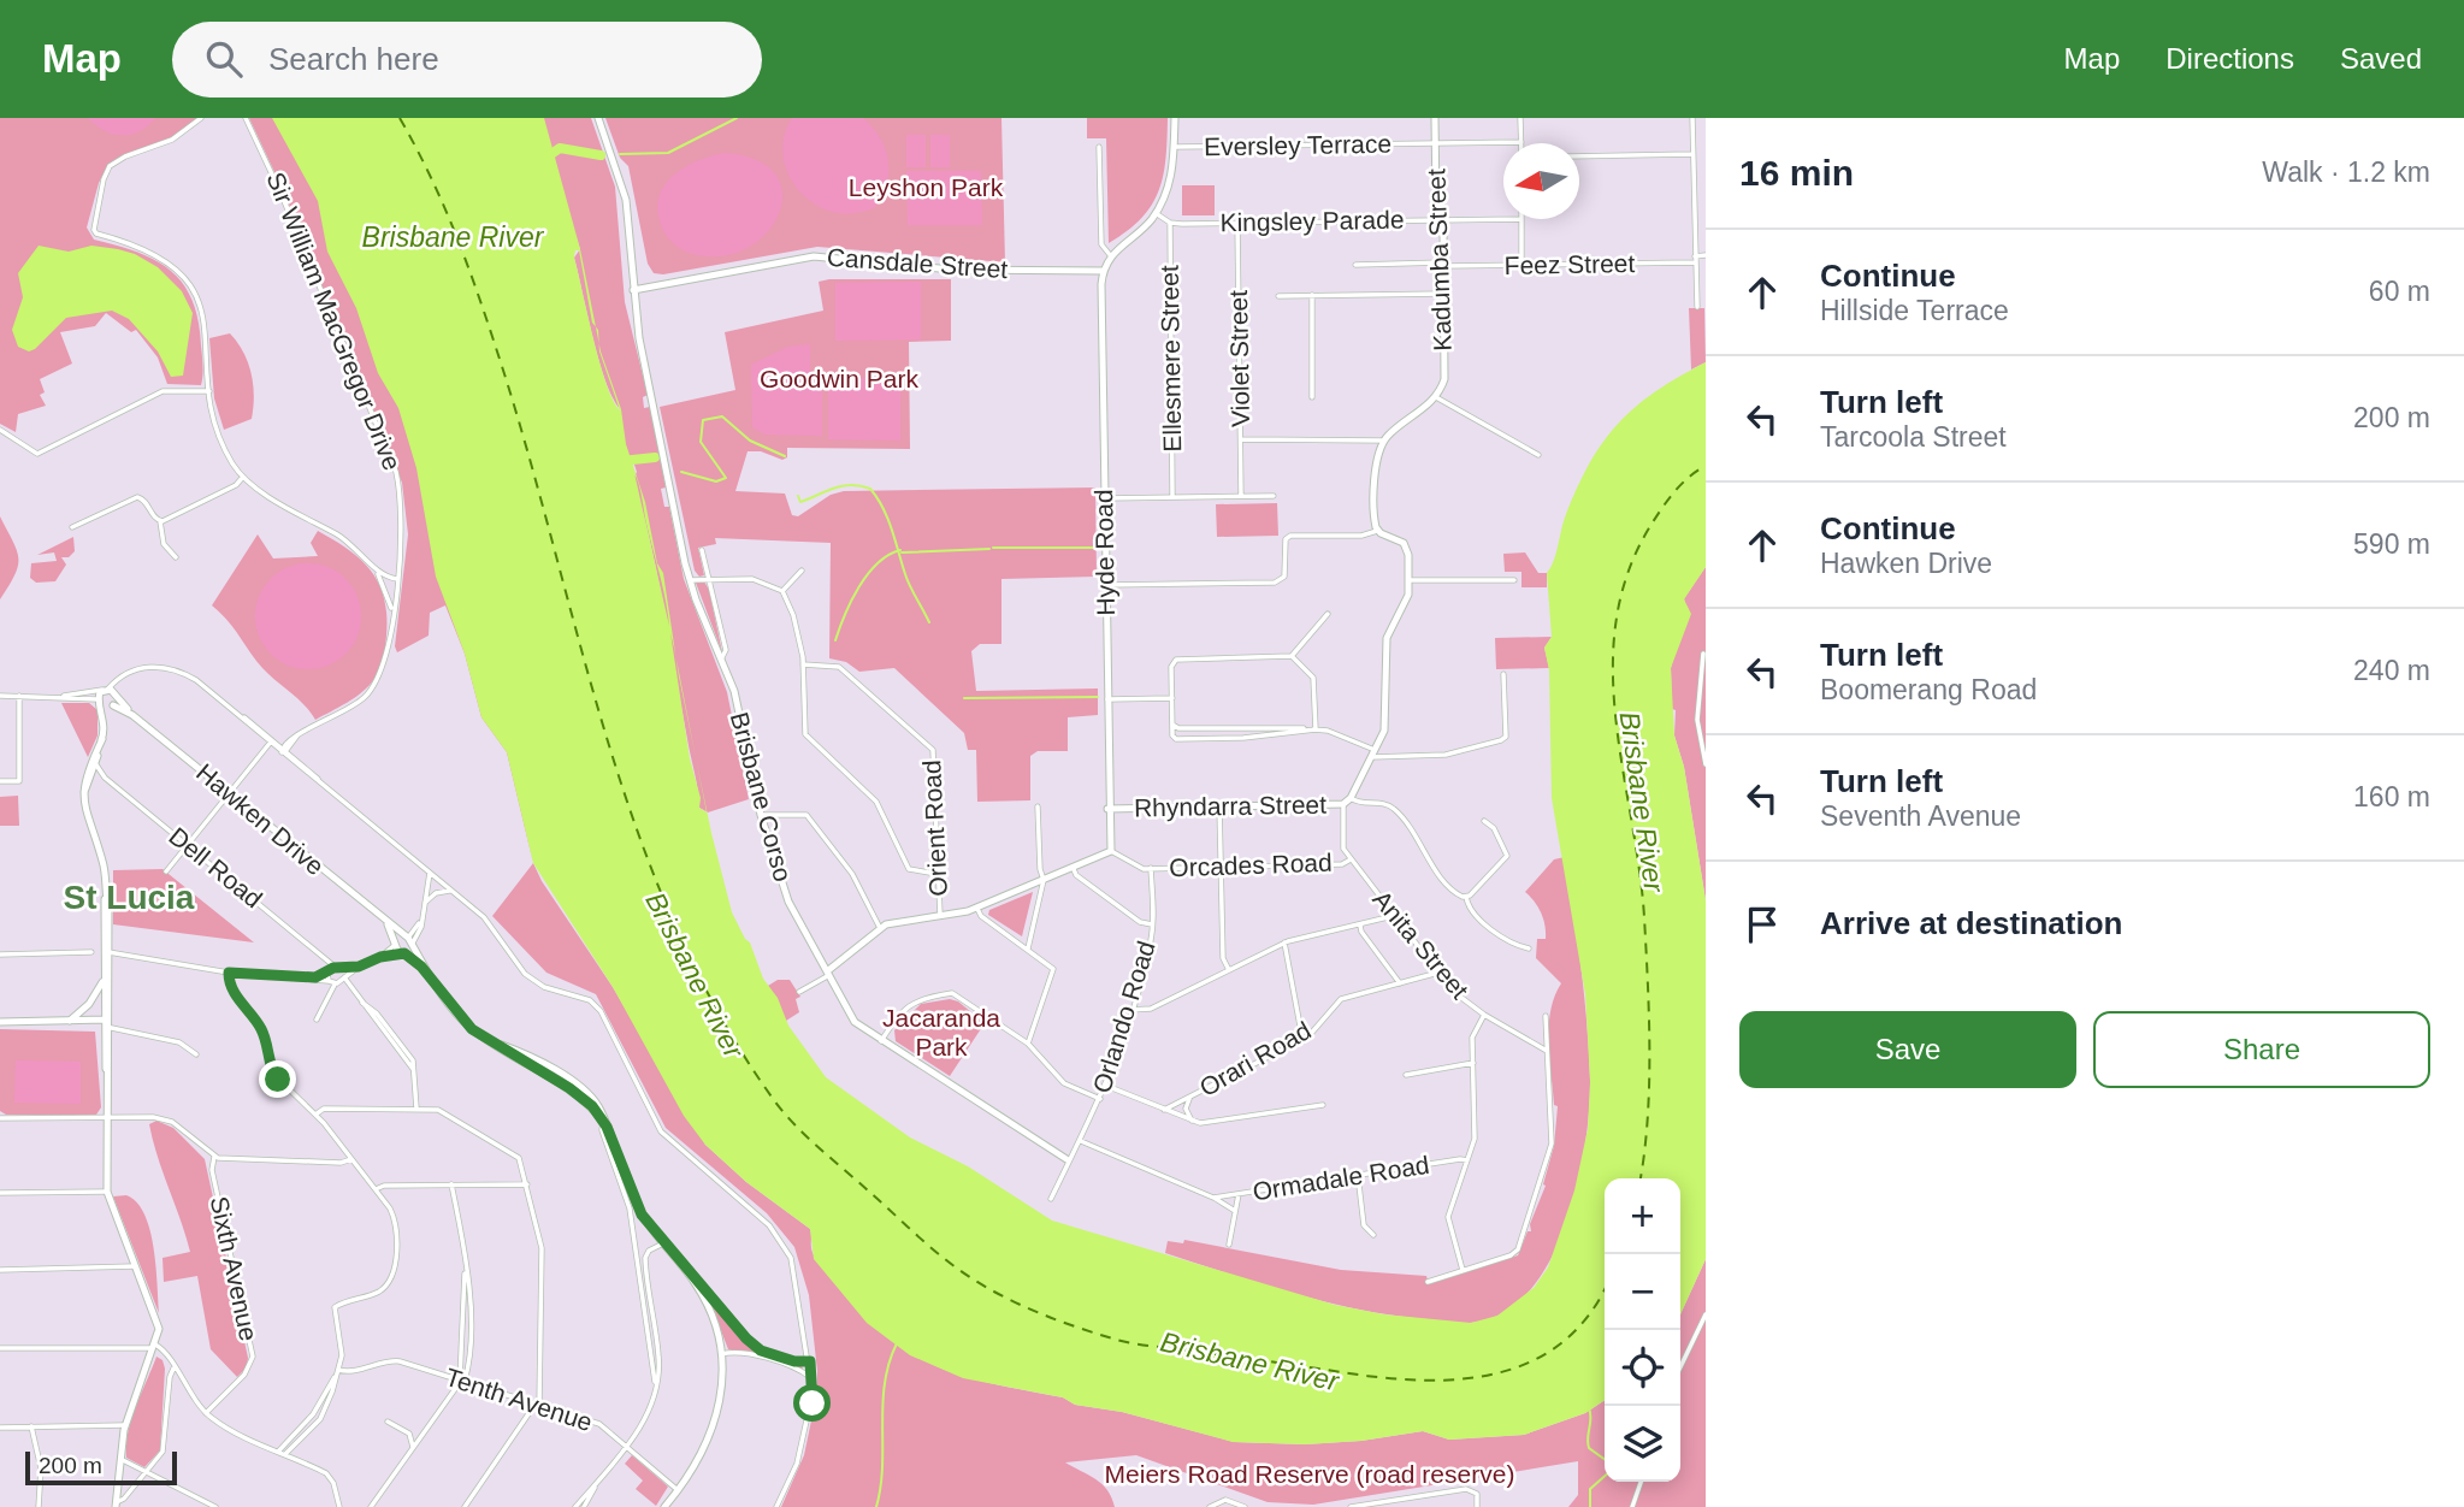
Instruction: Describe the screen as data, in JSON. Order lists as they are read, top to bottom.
{
  "streets": {
    "street": [
      "Eversley Terrace",
      "Kingsley Parade",
      "Kadumba Street",
      "Cansdale Street",
      "Feez Street",
      "Sir William MacGregor Drive",
      "Ellesmere Street",
      "Violet Street",
      "Hyde Road",
      "Brisbane Corso",
      "Rhyndarra Street",
      "Hawken Drive",
      "Orient Road",
      "Orcades Road",
      "Dell Road",
      "Anita Street",
      "Orlando Road",
      "Orari Road",
      "Ormadale Road",
      "Sixth Avenue",
      "Tenth Avenue"
    ]
  },
  "crossings": [
    ["Eversley Terrace", "Kadumba Street"],
    ["Eversley Terrace", "Hyde Road"],
    ["Kingsley Parade", "Kadumba Street"],
    ["Kingsley Parade", "Ellesmere Street"],
    ["Kingsley Parade", "Violet Street"],
    ["Kadumba Street", "Feez Street"],
    ["Cansdale Street", "Hyde Road"],
    ["Cansdale Street", "Brisbane Corso"],
    ["Hyde Road", "Rhyndarra Street"],
    ["Brisbane Corso", "Orlando Road"],
    ["Rhyndarra Street", "Anita Street"],
    ["Hawken Drive", "Tenth Avenue"],
    ["Orcades Road", "Anita Street"],
    ["Orcades Road", "Orlando Road"],
    ["Anita Street", "Orari Road"],
    ["Orlando Road", "Ormadale Road"]
  ],
  "districts": ["St Lucia"],
  "water": ["Brisbane River"],
  "parks": [
    "Leyshon Park",
    "Goodwin Park",
    "Jacaranda Park",
    "Meiers Road Reserve (road reserve)"
  ],
  "scale_bar": "200 m",
  "north": "left",
  "page": {
    "header": "Map",
    "search": "Search here",
    "nav": ["Map", "Directions", "Saved"],
    "heading": ["16 min", "Walk · 1.2 km"],
    "list": [
      ["Continue", "Hillside Terrace", "60 m"],
      ["Turn left", "Tarcoola Street", "200 m"],
      ["Continue", "Hawken Drive", "590 m"],
      ["Turn left", "Boomerang Road", "240 m"],
      ["Turn left", "Seventh Avenue", "160 m"],
      "Arrive at destination"
    ],
    "buttons": ["Save", "Share"],
    "map_buttons": ["+", "−"],
    "scale": "200 m"
  }
}
